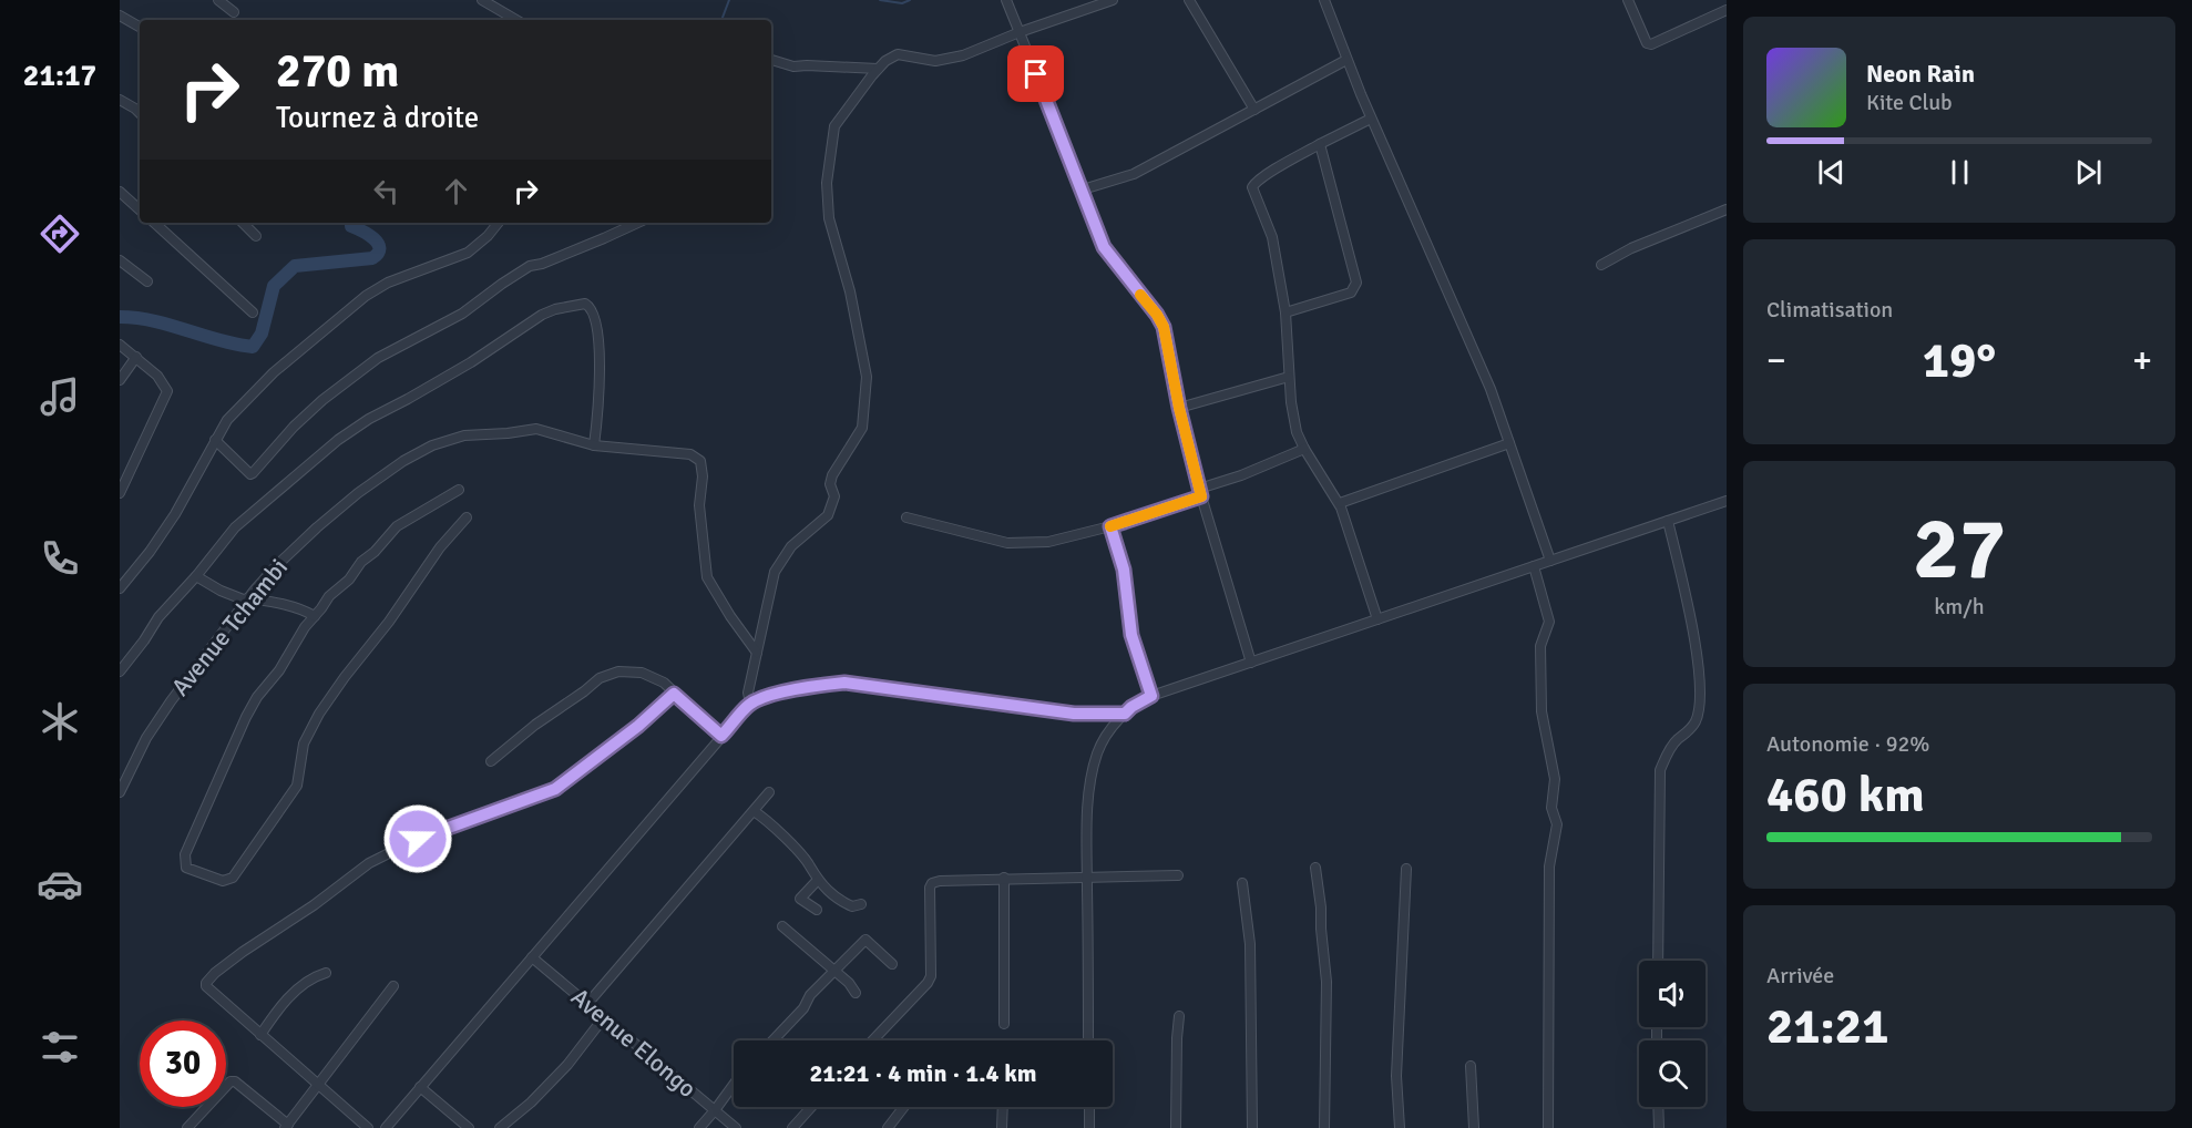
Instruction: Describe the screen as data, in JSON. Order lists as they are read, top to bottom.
{
  "streets": {
    "street": ["Avenue Tchambi", "Avenue Elongo"]
  },
  "page": {
    "tabs": "21:17",
    "turn": ["270 m", "Tournez à droite"],
    "song": ["Neon Rain", "Kite Club"],
    "tile": [
      "Climatisation",
      ["27", "km/h"],
      ["Autonomie · 92%", "460 km"],
      ["Arrivée", "21:21"]
    ],
    "heat": ["−", "19°", "+"],
    "limit": "30",
    "trip": "21:21 · 4 min · 1.4 km"
  }
}
